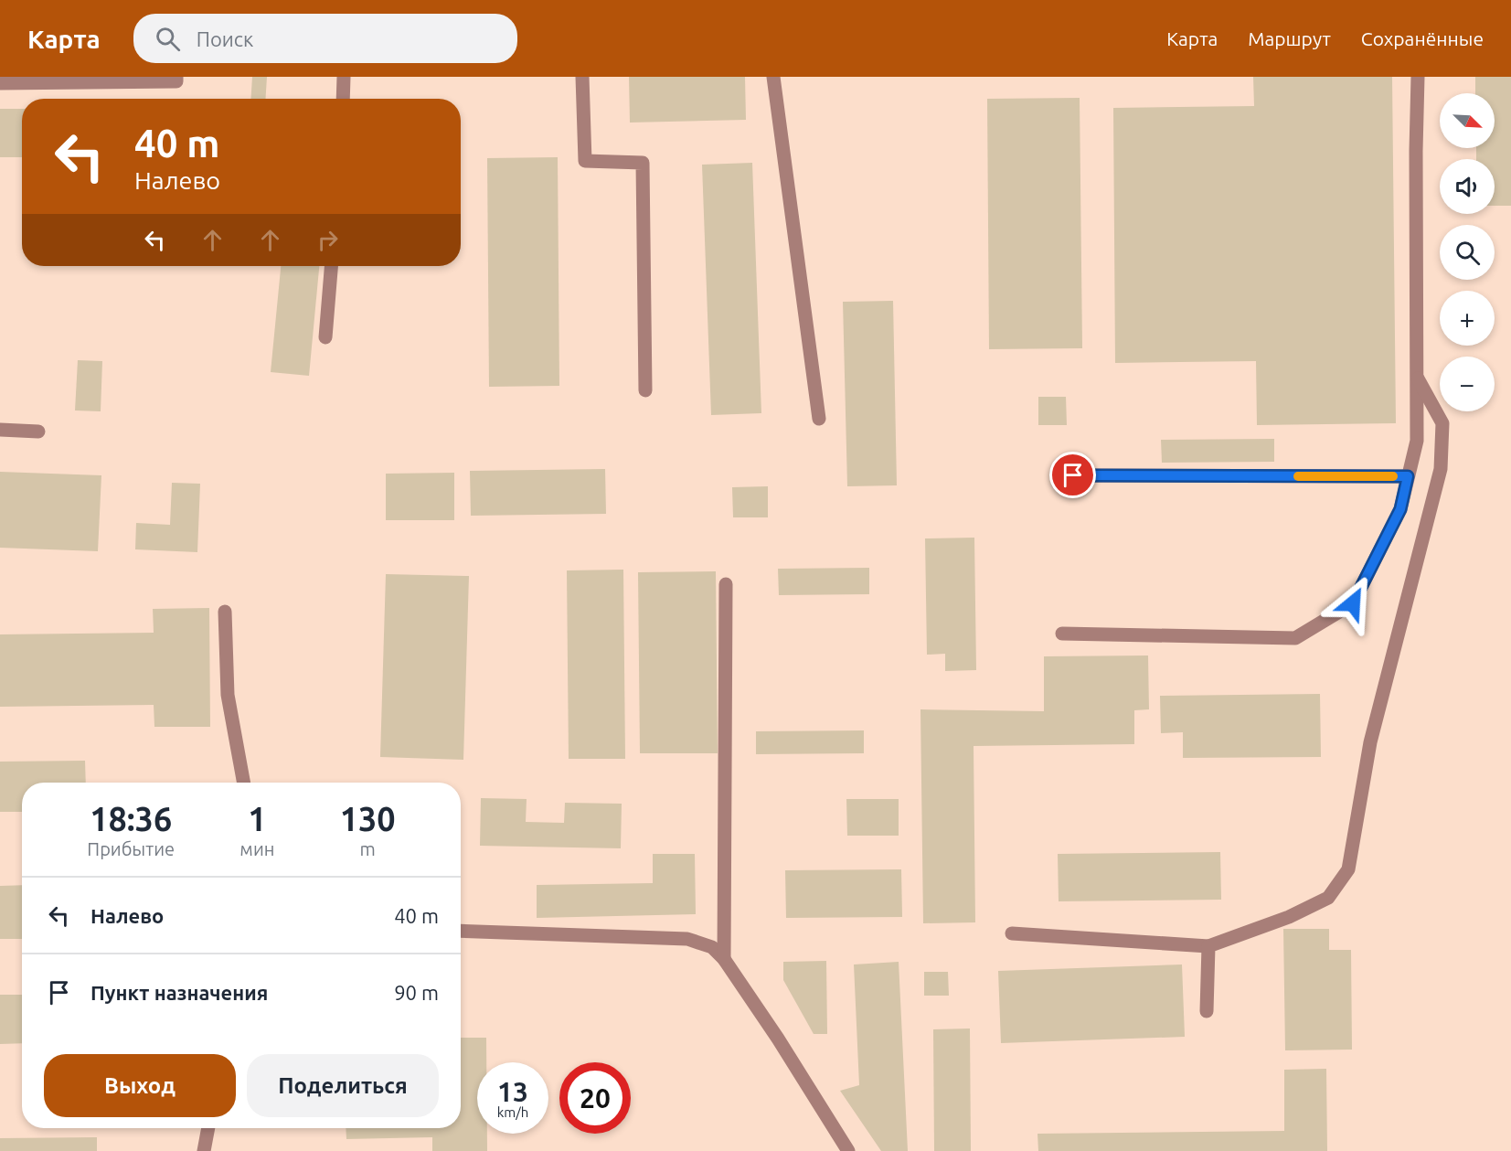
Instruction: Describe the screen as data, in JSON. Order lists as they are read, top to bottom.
{
  "north": "bottom right",
  "page": {
    "header": "Карта",
    "search": "Поиск",
    "nav": ["Карта", "Маршрут", "Сохранённые"],
    "map_buttons": ["+", "−"],
    "turn": ["40 m", "Налево"],
    "eta": [
      "18:36",
      "Прибытие",
      "1",
      "мин",
      "130",
      "m"
    ],
    "list": [
      {
        "name": "Налево",
        "value": "40 m"
      },
      {
        "name": "Пункт назначения",
        "value": "90 m"
      }
    ],
    "buttons": ["Выход", "Поделиться"],
    "speed": "13 km/h",
    "limit": "20"
  }
}
